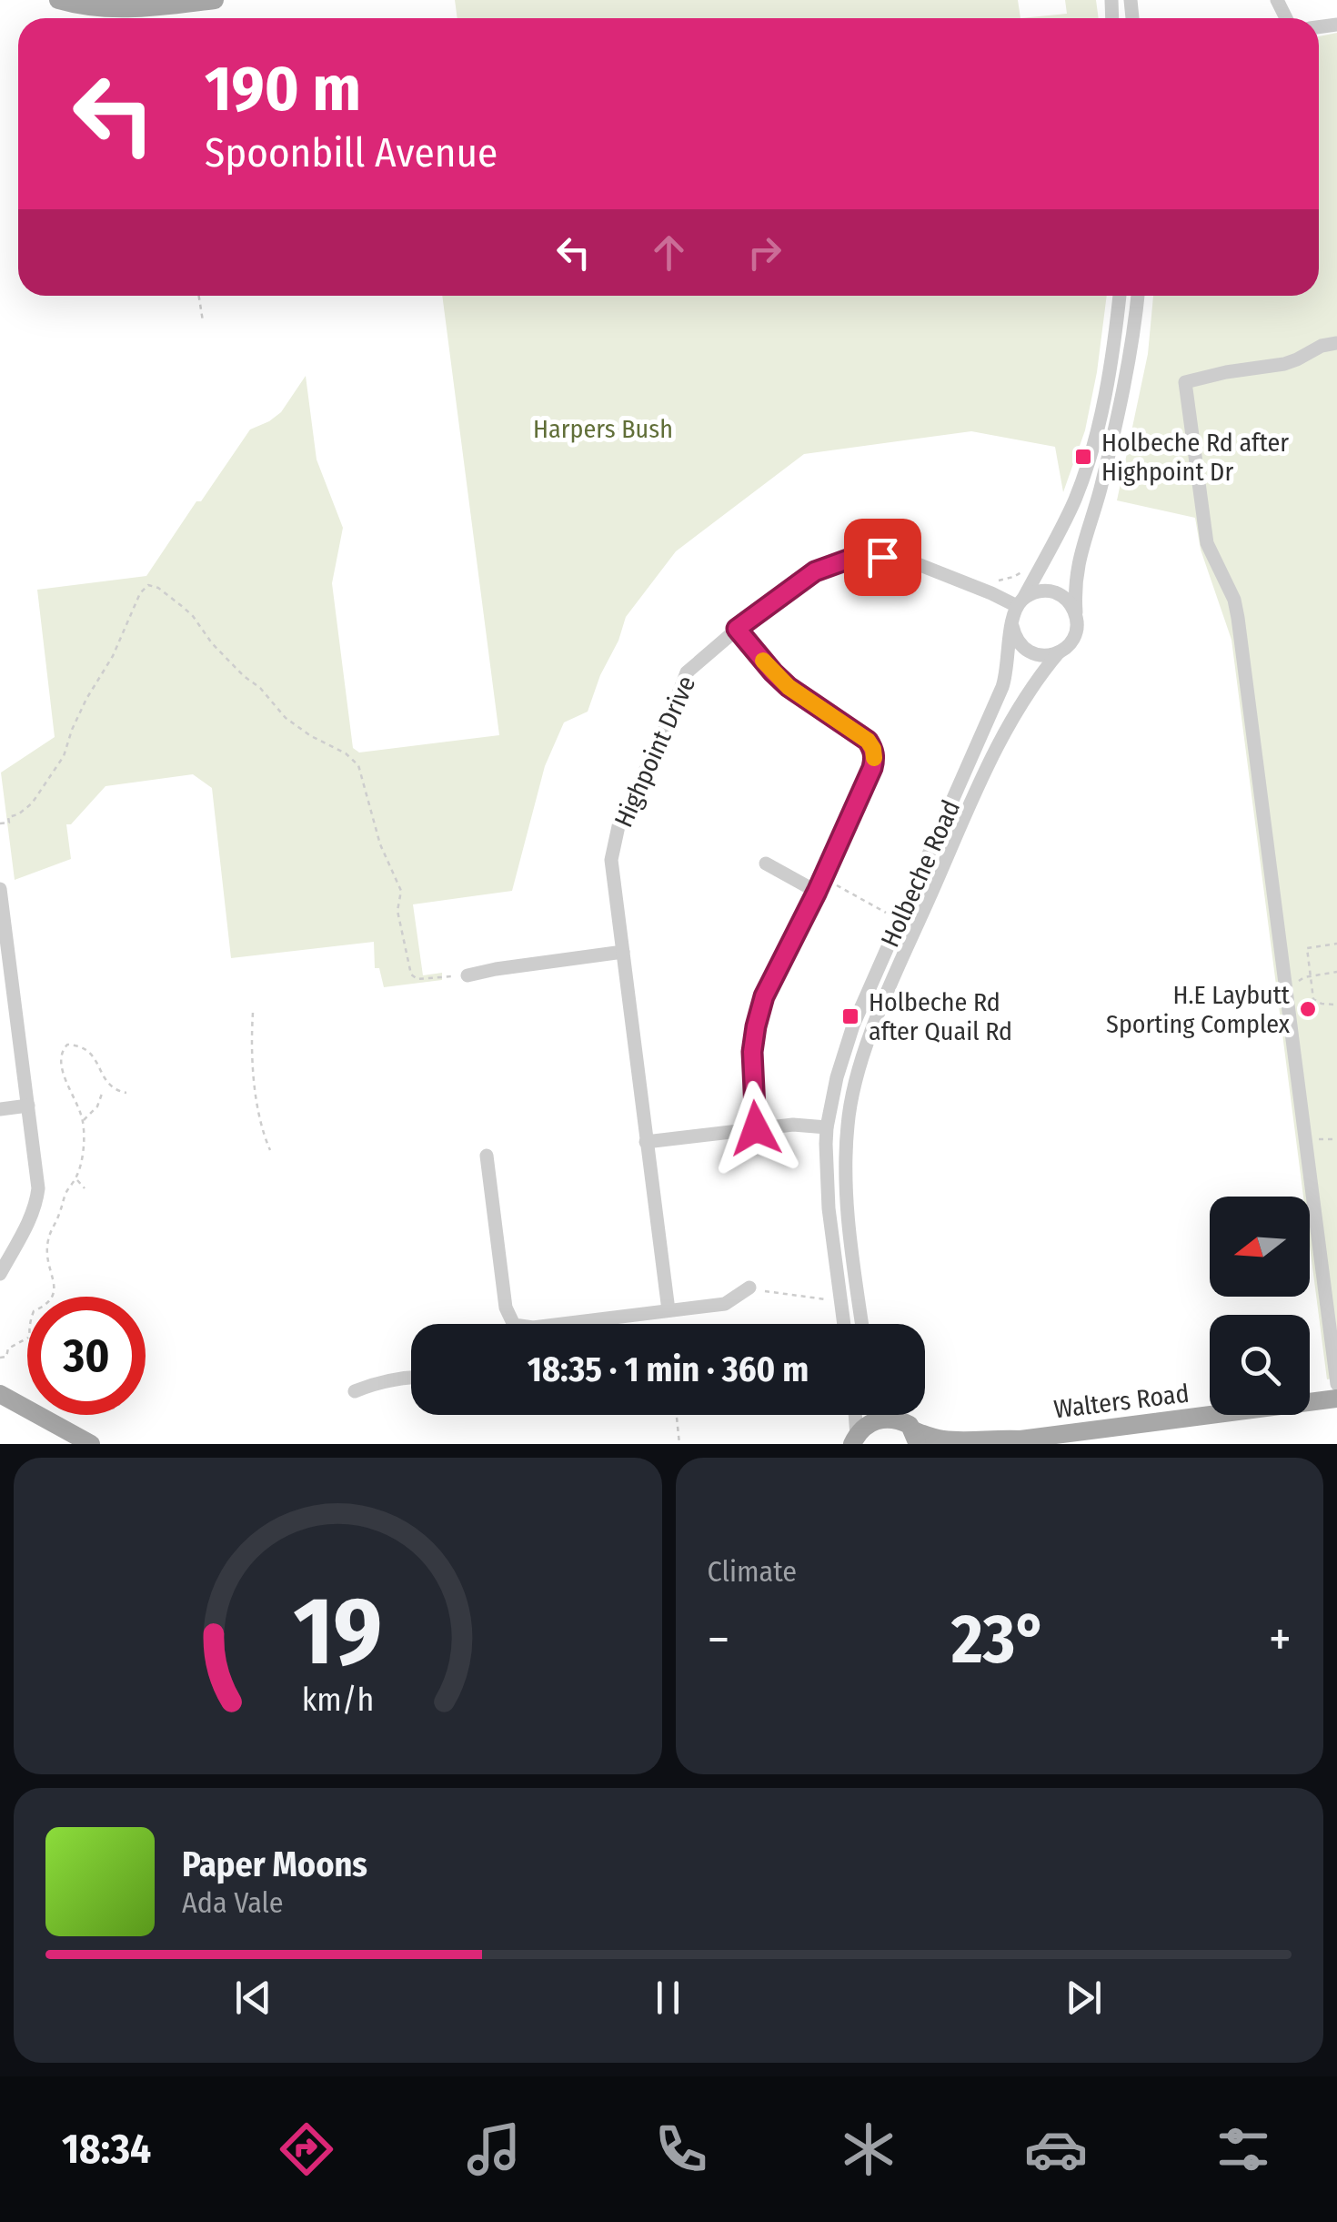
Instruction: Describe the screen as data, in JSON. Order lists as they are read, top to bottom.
{
  "streets": {
    "main road": ["Walters Road"],
    "street": ["Highpoint Drive", "Holbeche Road"]
  },
  "crossings": [
    ["Highpoint Drive", "Holbeche Road"]
  ],
  "parks": ["Harpers Bush"],
  "places": {
    "transit": ["Holbeche Rd after Highpoint Dr", "Holbeche Rd after Quail Rd"],
    "other": ["H.E Laybutt Sporting Complex"]
  },
  "north": "left",
  "page": {
    "turn": ["190 m", "Spoonbill Avenue"],
    "limit": "30",
    "trip": "18:35 · 1 min · 360 m",
    "tile": "Climate",
    "heat": ["−", "23°", "+"],
    "song": ["Paper Moons", "Ada Vale"],
    "tabs": "18:34",
    "gauge": ["19", "km/h"]
  }
}
